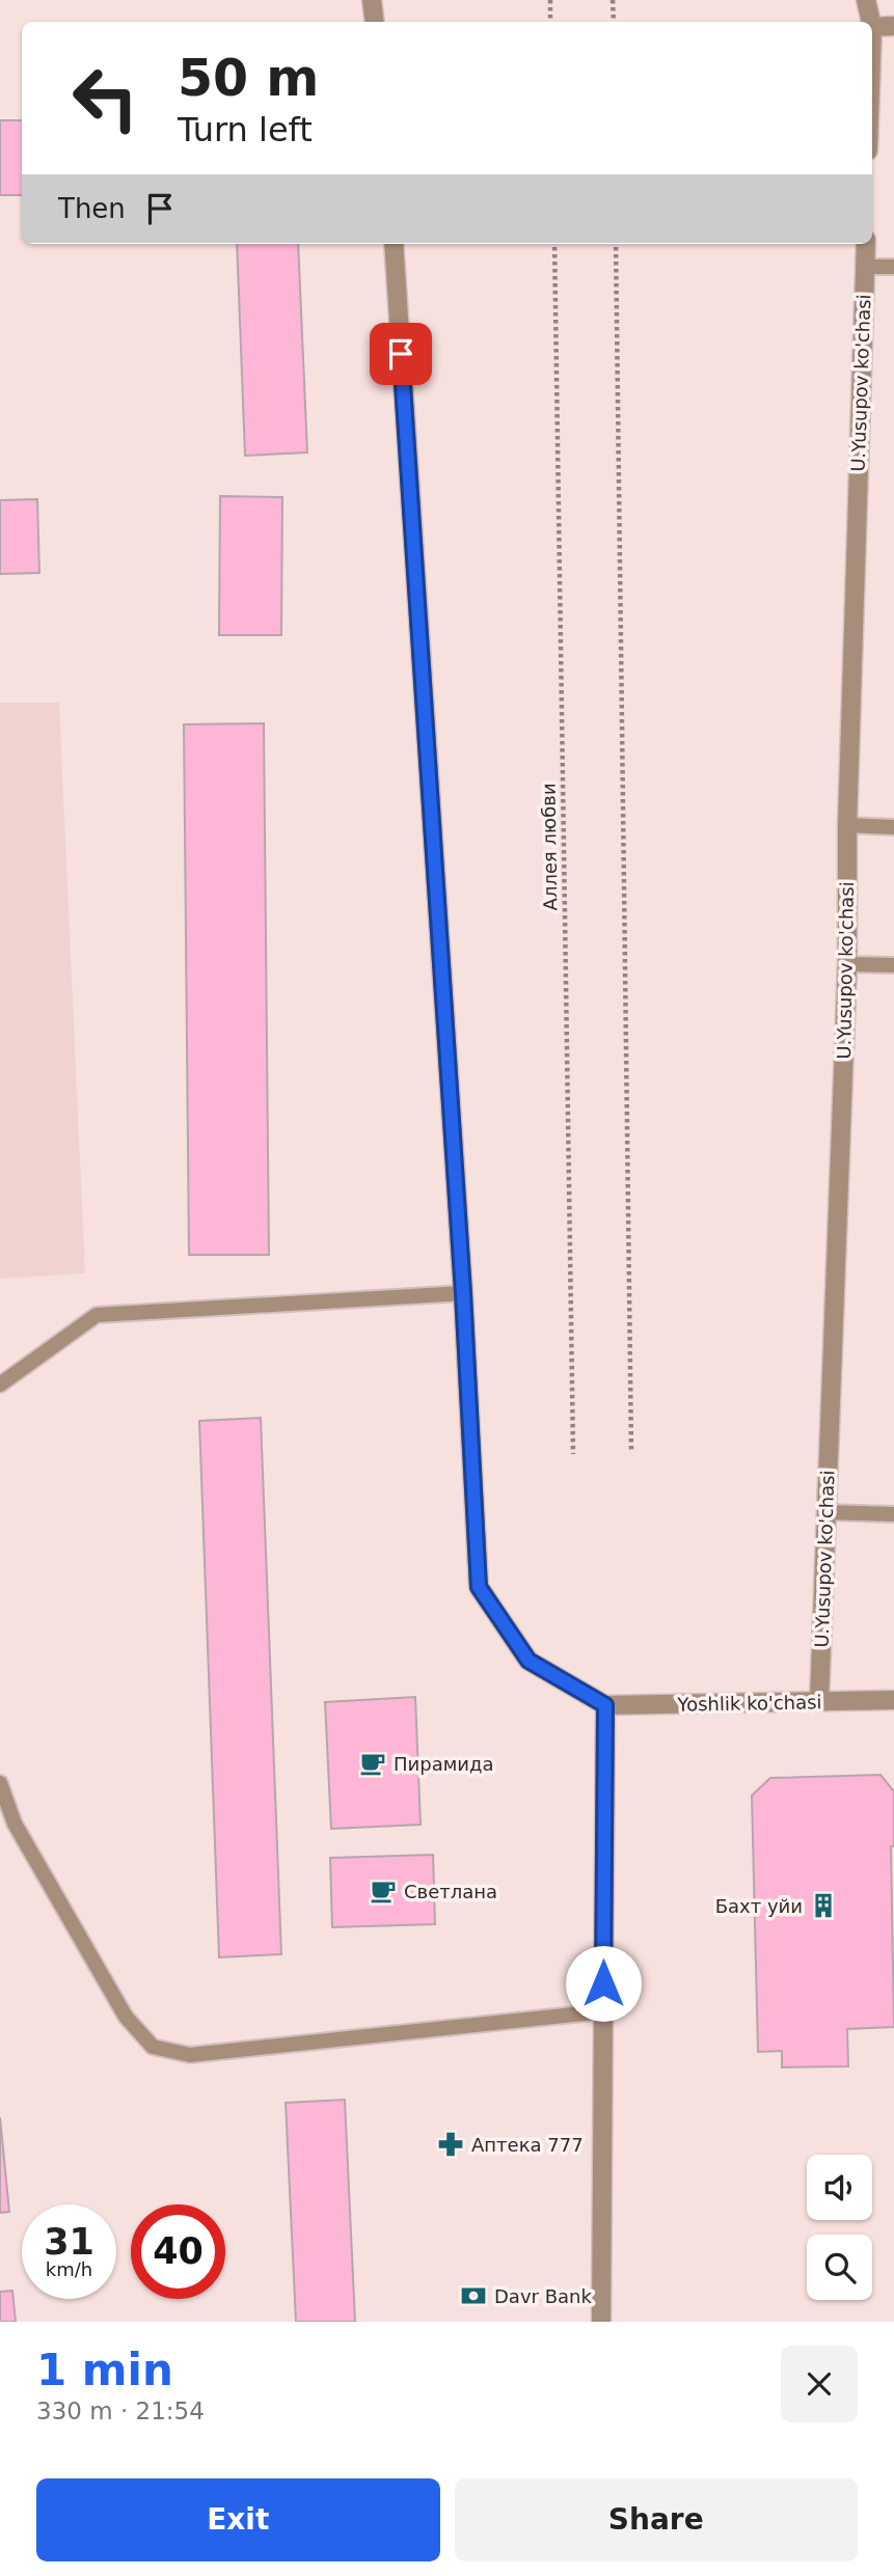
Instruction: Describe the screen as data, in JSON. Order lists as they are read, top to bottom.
{
  "streets": {
    "street": ["U.Yusupov ko'chasi", "Yoshlik ko'chasi"],
    "path": ["Аллея любви"]
  },
  "crossings": [
    ["U.Yusupov ko'chasi", "Yoshlik ko'chasi"]
  ],
  "places": {
    "cafe": ["Пирамида", "Светлана"],
    "building": ["Бахт уйи"],
    "pharmacy": ["Аптека 777"],
    "bank": ["Davr Bank"]
  },
  "page": {
    "turn": ["50 m", "Turn left"],
    "then": "Then",
    "speed": "31 km/h",
    "limit": "40",
    "heading": ["1 min", "330 m · 21:54"],
    "buttons": ["Exit", "Share"]
  }
}
